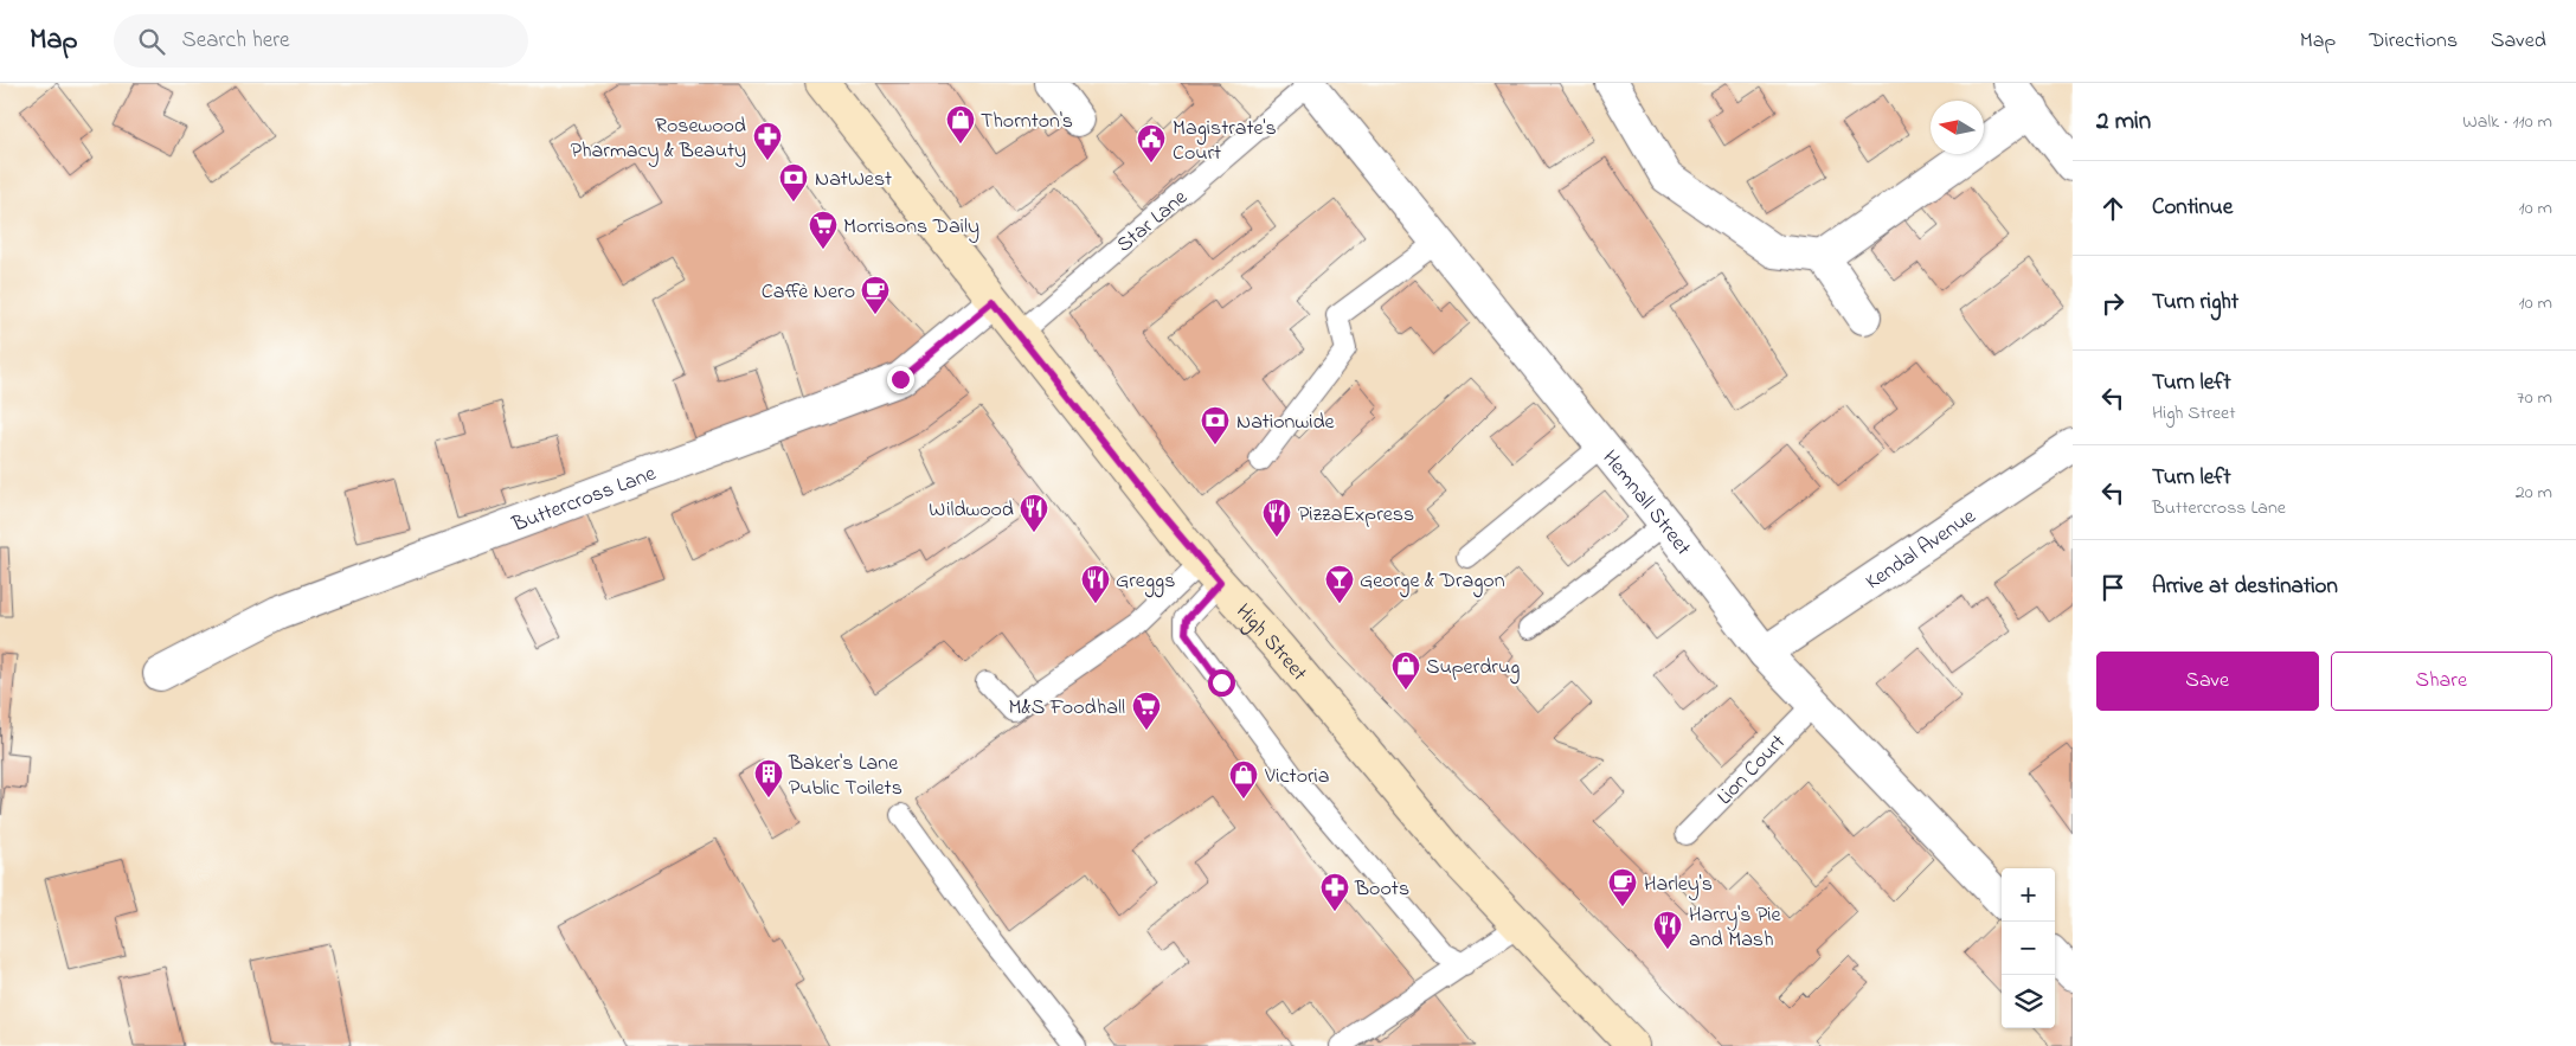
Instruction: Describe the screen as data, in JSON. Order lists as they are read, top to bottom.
{
  "streets": {
    "main road": ["High Street"],
    "street": ["Buttercross Lane", "Hemnall Street", "Kendal Avenue"],
    "lane": ["Star Lane", "Lion Court"]
  },
  "crossings": [
    ["Star Lane", "Hemnall Street"],
    ["Star Lane", "High Street"],
    ["Buttercross Lane", "High Street"],
    ["Hemnall Street", "Kendal Avenue"],
    ["Hemnall Street", "Lion Court"]
  ],
  "places": {
    "shop": ["Thornton's", "Superdrug", "Victoria"],
    "pharmacy": ["Rosewood Pharmacy & Beauty", "Boots"],
    "public building": ["Magistrate's Court"],
    "bank": ["NatWest", "Nationwide"],
    "supermarket": ["Morrisons Daily", "M&S Foodhall"],
    "cafe": ["Caffè Nero", "Harley's"],
    "restaurant": [
      "Wildwood",
      "PizzaExpress",
      "Greggs",
      "Harry's Pie and Mash"
    ],
    "bar": ["George & Dragon"],
    "building": ["Baker's Lane Public Toilets"]
  },
  "north": "left",
  "page": {
    "header": "Map",
    "search": "Search here",
    "nav": ["Map", "Directions", "Saved"],
    "heading": ["2 min", "Walk · 110 m"],
    "list": [
      ["Continue", "10 m"],
      ["Turn right", "10 m"],
      ["Turn left", "High Street", "70 m"],
      ["Turn left", "Buttercross Lane", "20 m"],
      "Arrive at destination"
    ],
    "buttons": ["Save", "Share"],
    "map_buttons": ["+", "−"]
  }
}
